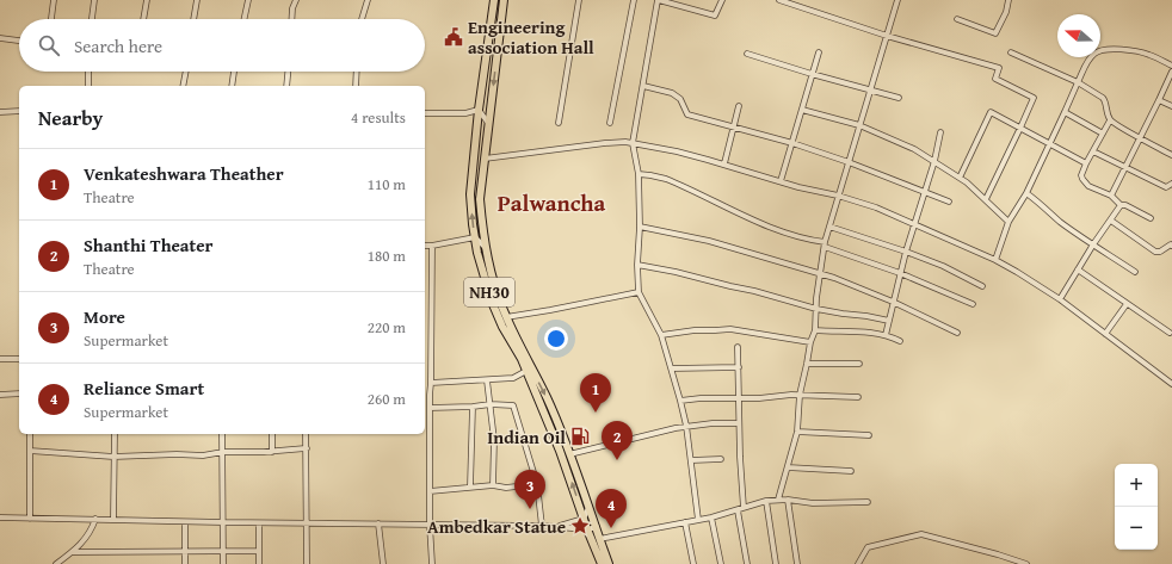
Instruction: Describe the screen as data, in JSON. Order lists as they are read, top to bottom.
{
  "streets": {
    "highway": ["NH30"]
  },
  "districts": ["Palwancha"],
  "places": {
    "public building": ["Engineering association Hall"],
    "fuel station": ["Indian Oil"],
    "place": ["Ambedkar Statue"]
  },
  "north": "left",
  "page": {
    "search": "Search here",
    "heading": ["Nearby", "4 results"],
    "list": [
      {
        "mark": "1",
        "name": "Venkateshwara Theather",
        "note": "Theatre",
        "value": "110 m"
      },
      {
        "mark": "2",
        "name": "Shanthi Theater",
        "note": "Theatre",
        "value": "180 m"
      },
      {
        "mark": "3",
        "name": "More",
        "note": "Supermarket",
        "value": "220 m"
      },
      {
        "mark": "4",
        "name": "Reliance Smart",
        "note": "Supermarket",
        "value": "260 m"
      }
    ],
    "pins": [
      "1",
      "2",
      "3",
      "4"
    ],
    "map_buttons": ["+", "−"]
  }
}
